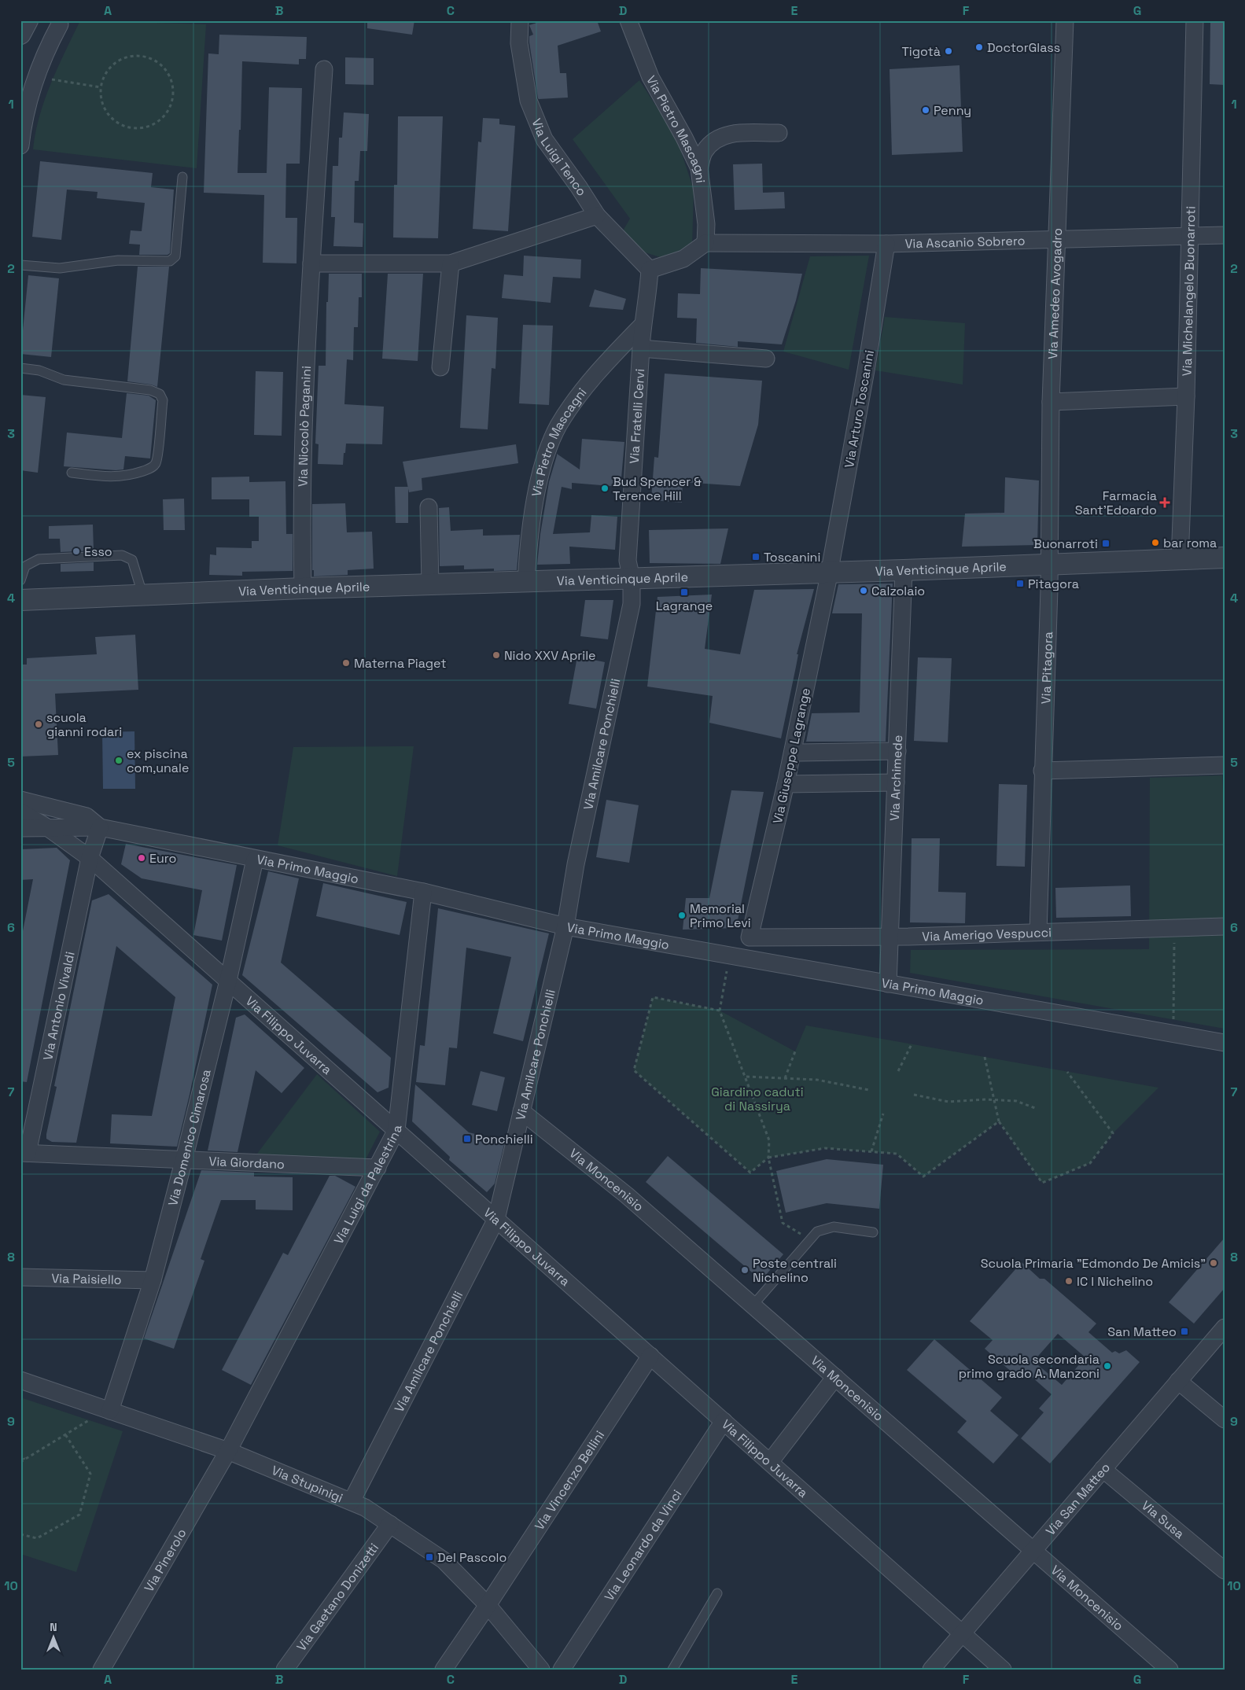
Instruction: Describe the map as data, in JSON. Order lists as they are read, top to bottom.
{
  "streets": {
    "street": [
      "Via Pietro Mascagni",
      "Via Luigi Tenco",
      "Via Ascanio Sobrero",
      "Via Michelangelo Buonarroti",
      "Via Amedeo Avogadro",
      "Via Arturo Toscanini",
      "Via Fratelli Cervi",
      "Via Niccolò Paganini",
      "Via Venticinque Aprile",
      "Via Pitagora",
      "Via Amilcare Ponchielli",
      "Via Giuseppe Lagrange",
      "Via Archimede",
      "Via Primo Maggio",
      "Via Amerigo Vespucci",
      "Via Antonio Vivaldi",
      "Via Filippo Juvarra",
      "Via Domenico Cimarosa",
      "Via Giordano",
      "Via Moncenisio",
      "Via Luigi da Palestrina",
      "Via Paisiello",
      "Via Vincenzo Bellini",
      "Via Stupinigi",
      "Via San Matteo",
      "Via Susa",
      "Via Leonardo da Vinci",
      "Via Pinerolo",
      "Via Gaetano Donizetti"
    ]
  },
  "crossings": [
    ["Via Pietro Mascagni", "Via Ascanio Sobrero"],
    ["Via Pietro Mascagni", "Via Fratelli Cervi"],
    ["Via Pietro Mascagni", "Via Venticinque Aprile"],
    ["Via Luigi Tenco", "Via Fratelli Cervi"],
    ["Via Ascanio Sobrero", "Via Michelangelo Buonarroti"],
    ["Via Ascanio Sobrero", "Via Amedeo Avogadro"],
    ["Via Ascanio Sobrero", "Via Arturo Toscanini"],
    ["Via Michelangelo Buonarroti", "Via Venticinque Aprile"],
    ["Via Amedeo Avogadro", "Via Venticinque Aprile"],
    ["Via Amedeo Avogadro", "Via Pitagora"],
    ["Via Arturo Toscanini", "Via Venticinque Aprile"],
    ["Via Arturo Toscanini", "Via Giuseppe Lagrange"],
    ["Via Fratelli Cervi", "Via Venticinque Aprile"],
    ["Via Fratelli Cervi", "Via Amilcare Ponchielli"],
    ["Via Niccolò Paganini", "Via Venticinque Aprile"],
    ["Via Venticinque Aprile", "Via Pitagora"],
    ["Via Venticinque Aprile", "Via Amilcare Ponchielli"],
    ["Via Venticinque Aprile", "Via Giuseppe Lagrange"],
    ["Via Venticinque Aprile", "Via Archimede"],
    ["Via Pitagora", "Via Amerigo Vespucci"],
    ["Via Amilcare Ponchielli", "Via Primo Maggio"],
    ["Via Amilcare Ponchielli", "Via Filippo Juvarra"],
    ["Via Amilcare Ponchielli", "Via Moncenisio"],
    ["Via Amilcare Ponchielli", "Via Stupinigi"],
    ["Via Giuseppe Lagrange", "Via Amerigo Vespucci"],
    ["Via Archimede", "Via Primo Maggio"],
    ["Via Archimede", "Via Amerigo Vespucci"],
    ["Via Primo Maggio", "Via Antonio Vivaldi"],
    ["Via Primo Maggio", "Via Filippo Juvarra"],
    ["Via Primo Maggio", "Via Domenico Cimarosa"],
    ["Via Primo Maggio", "Via Luigi da Palestrina"],
    ["Via Antonio Vivaldi", "Via Filippo Juvarra"],
    ["Via Antonio Vivaldi", "Via Giordano"],
    ["Via Filippo Juvarra", "Via Domenico Cimarosa"],
    ["Via Filippo Juvarra", "Via Luigi da Palestrina"],
    ["Via Filippo Juvarra", "Via Vincenzo Bellini"],
    ["Via Filippo Juvarra", "Via San Matteo"],
    ["Via Filippo Juvarra", "Via Leonardo da Vinci"],
    ["Via Domenico Cimarosa", "Via Giordano"],
    ["Via Domenico Cimarosa", "Via Paisiello"],
    ["Via Domenico Cimarosa", "Via Stupinigi"],
    ["Via Giordano", "Via Luigi da Palestrina"],
    ["Via Moncenisio", "Via San Matteo"],
    ["Via Luigi da Palestrina", "Via Stupinigi"],
    ["Via Luigi da Palestrina", "Via Pinerolo"],
    ["Via Vincenzo Bellini", "Via Stupinigi"],
    ["Via Stupinigi", "Via Pinerolo"],
    ["Via Stupinigi", "Via Gaetano Donizetti"],
    ["Via San Matteo", "Via Susa"]
  ],
  "parks": ["Giardino caduti di Nassirya"],
  "places": {
    "other": [
      "DoctorGlass",
      "Tigotà",
      "Penny",
      "Bud Spencer & Terence Hill",
      "bar roma",
      "Esso",
      "Calzolaio",
      "Nido XXV Aprile",
      "Materna Piaget",
      "scuola gianni rodari",
      "ex piscina com,unale",
      "Euro",
      "Memorial Primo Levi",
      "Scuola Primaria \"Edmondo De Amicis\"",
      "Poste centrali Nichelino",
      "IC I Nichelino",
      "Scuola secondaria primo grado A. Manzoni"
    ],
    "health": ["Farmacia Sant'Edoardo"],
    "transit": [
      "Buonarroti",
      "Toscanini",
      "Pitagora",
      "Lagrange",
      "Ponchielli",
      "San Matteo",
      "Del Pascolo"
    ]
  },
  "north": "top",
  "grid": {
    "columns": [
      "A",
      "B",
      "C",
      "D",
      "E",
      "F",
      "G"
    ],
    "rows": [
      "1",
      "2",
      "3",
      "4",
      "5",
      "6",
      "7",
      "8",
      "9",
      "10"
    ]
  }
}
